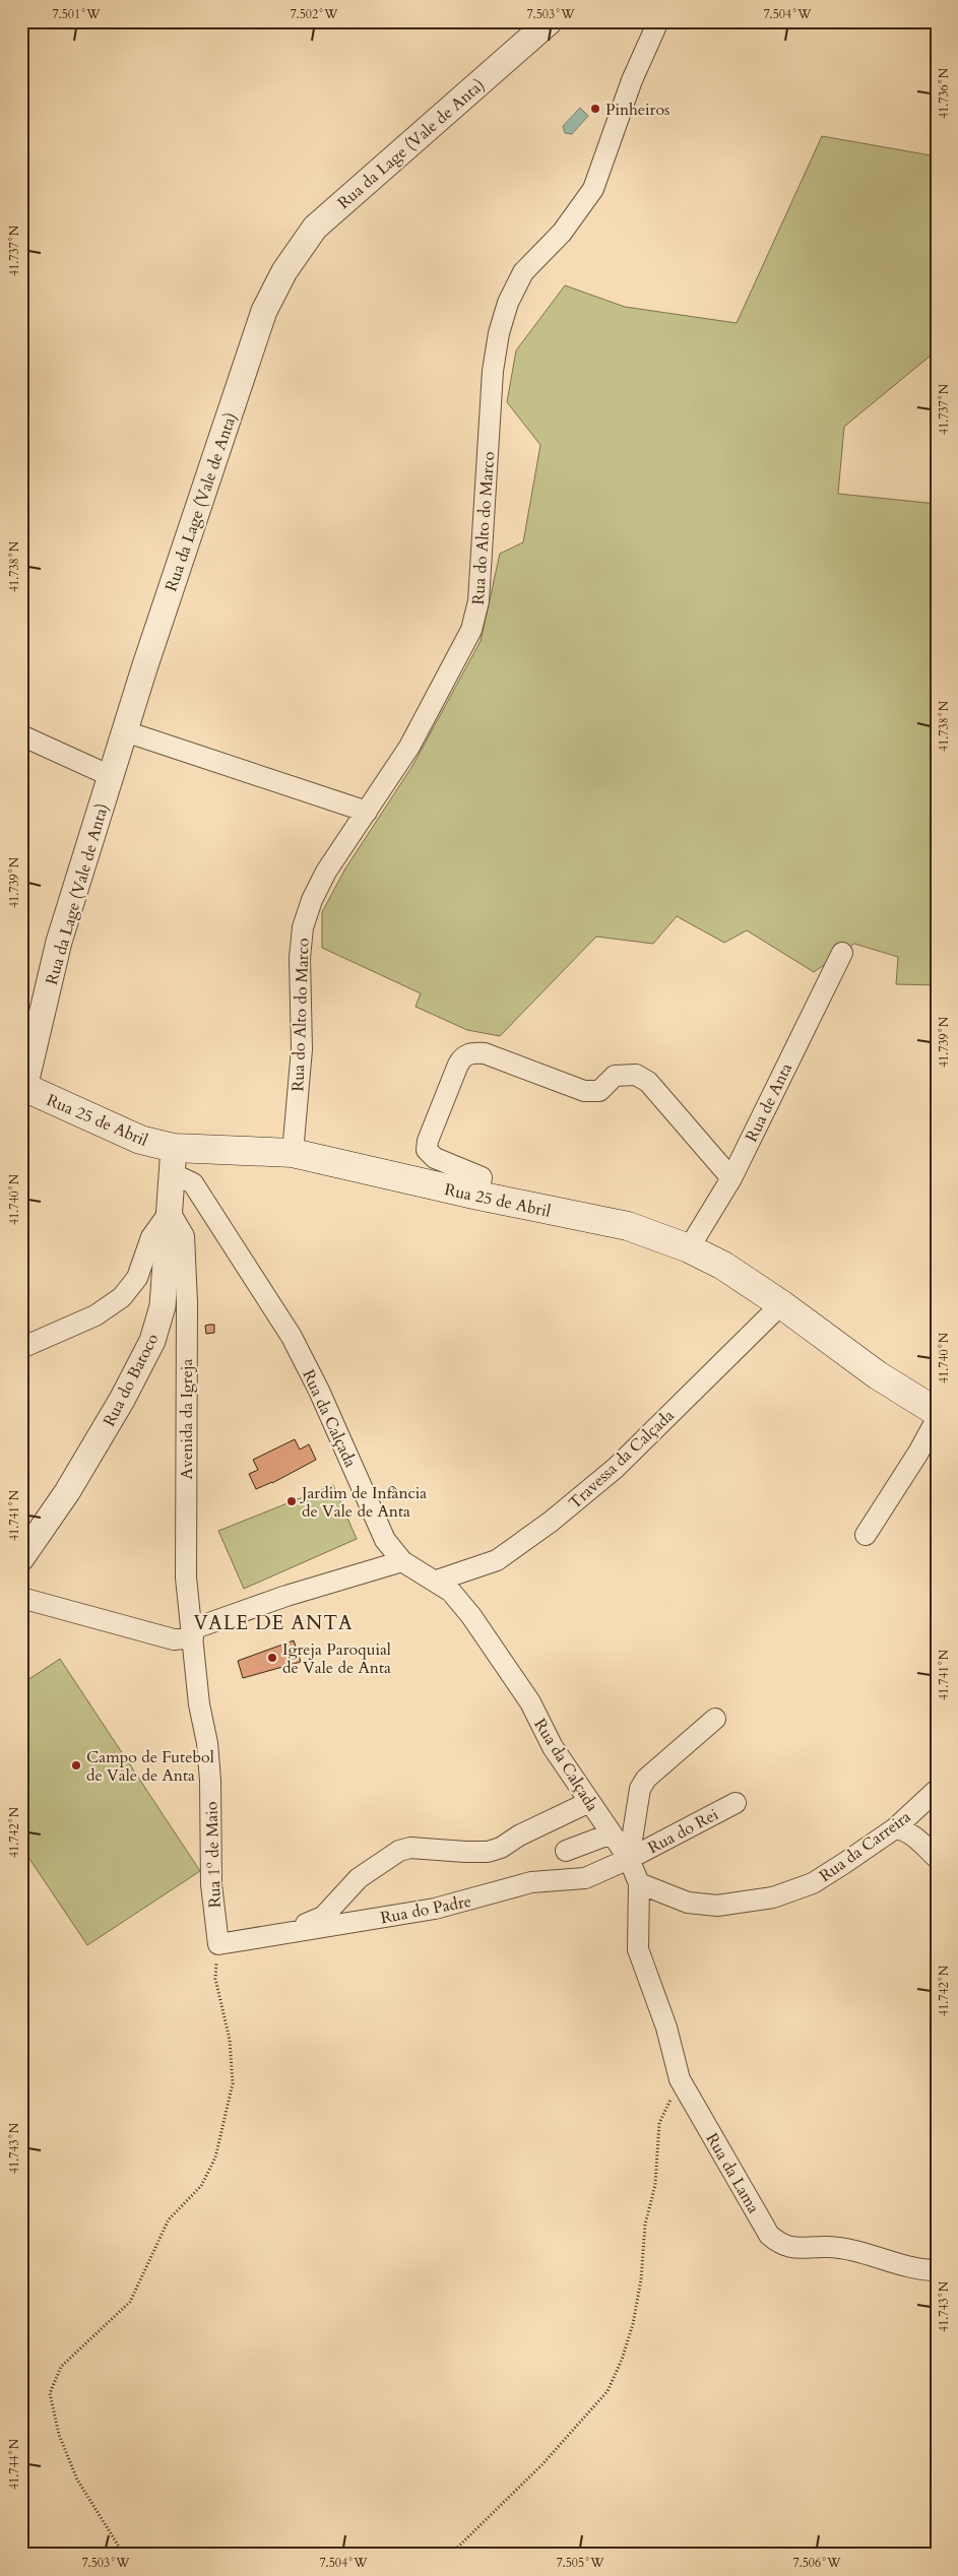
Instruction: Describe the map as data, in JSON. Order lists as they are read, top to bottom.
{
  "streets": {
    "main road": ["Rua 25 de Abril"],
    "street": [
      "Rua da Lage (Vale de Anta)",
      "Rua do Alto do Marco",
      "Rua de Anta",
      "Rua do Batoco",
      "Rua da Calçada",
      "Avenida da Igreja",
      "Travessa da Calçada",
      "Rua do Rei",
      "Rua da Carreira",
      "Rua 1º de Maio",
      "Rua do Padre",
      "Rua da Lama"
    ]
  },
  "crossings": [
    ["Rua da Lage (Vale de Anta)", "Rua 25 de Abril"],
    ["Rua do Alto do Marco", "Rua 25 de Abril"],
    ["Rua de Anta", "Rua 25 de Abril"],
    ["Rua 25 de Abril", "Rua do Batoco"],
    ["Rua 25 de Abril", "Rua da Calçada"],
    ["Rua 25 de Abril", "Travessa da Calçada"],
    ["Rua do Batoco", "Rua da Calçada"],
    ["Rua do Batoco", "Avenida da Igreja"],
    ["Rua da Calçada", "Travessa da Calçada"],
    ["Rua da Calçada", "Rua do Rei"],
    ["Rua da Calçada", "Rua da Carreira"],
    ["Rua da Calçada", "Rua do Padre"],
    ["Rua da Calçada", "Rua da Lama"],
    ["Avenida da Igreja", "Rua 1º de Maio"],
    ["Rua do Rei", "Rua do Padre"],
    ["Rua da Carreira", "Rua da Lama"],
    ["Rua 1º de Maio", "Rua do Padre"]
  ],
  "districts": ["VALE DE ANTA"],
  "places": [
    "Pinheiros",
    "Jardim de Infância de Vale de Anta",
    "Igreja Paroquial de Vale de Anta",
    "Campo de Futebol de Vale de Anta"
  ],
  "coordinates": [
    "7.501°W",
    "7.502°W",
    "7.503°W",
    "7.504°W",
    "41.736°N",
    "41.737°N",
    "41.738°N",
    "41.739°N",
    "41.740°N",
    "41.741°N",
    "41.742°N",
    "41.743°N",
    "41.744°N",
    "7.505°W",
    "7.506°W"
  ]
}
